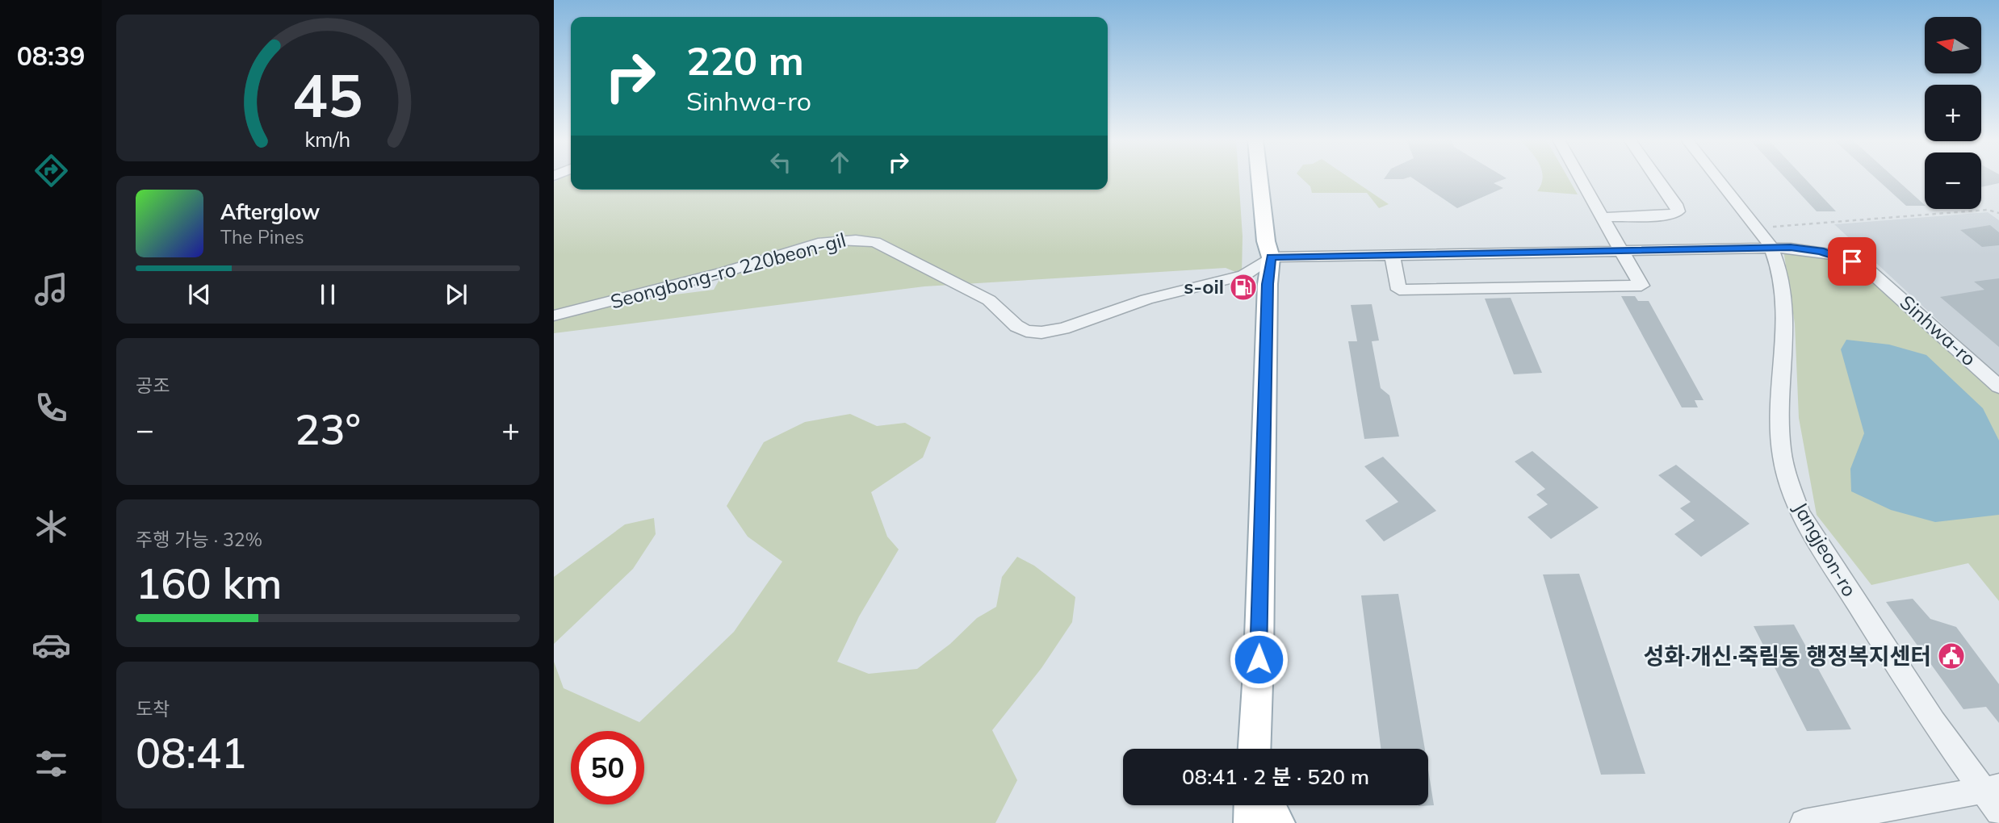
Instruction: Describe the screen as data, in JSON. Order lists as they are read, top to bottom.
{
  "streets": {
    "street": ["Seongbong-ro 220beon-gil", "Sinhwa-ro", "Jangjeon-ro"]
  },
  "crossings": [
    ["Seongbong-ro 220beon-gil", "Sinhwa-ro"],
    ["Sinhwa-ro", "Jangjeon-ro"]
  ],
  "places": {
    "fuel station": ["s-oil"],
    "public building": ["성화·개신·죽림동 행정복지센터"]
  },
  "north": "left",
  "page": {
    "tabs": "08:39",
    "map_buttons": ["+", "−"],
    "turn": ["220 m", "Sinhwa-ro"],
    "song": ["Afterglow", "The Pines"],
    "tile": [
      "공조",
      ["주행 가능 · 32%", "160 km"],
      ["도착", "08:41"]
    ],
    "heat": ["−", "23°", "+"],
    "limit": "50",
    "trip": "08:41 · 2 분 · 520 m",
    "gauge": ["45", "km/h"]
  }
}
